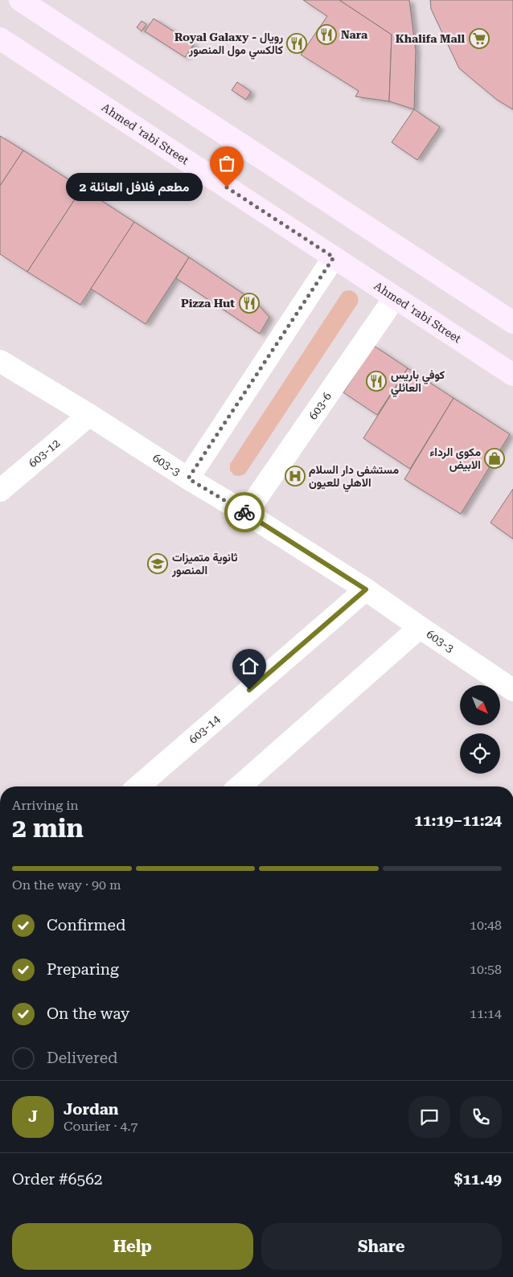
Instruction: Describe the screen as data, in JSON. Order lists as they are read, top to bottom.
{
  "streets": {
    "main road": ["Ahmed 'rabi Street"],
    "street": [
      "603-6",
      "603-12",
      "603-3",
      "603-14"
    ]
  },
  "crossings": [
    ["Ahmed 'rabi Street", "603-6"],
    ["603-6", "603-3"],
    ["603-12", "603-3"],
    ["603-3", "603-14"]
  ],
  "places": {
    "restaurant": [
      "Nara",
      "Royal Galaxy - رويال كالكسي مول المنصور",
      "Pizza Hut",
      "كوفي باريس العائلي"
    ],
    "supermarket": ["Khalifa Mall"],
    "other": ["مطعم فلافل العائلة 2"],
    "shop": ["مكوى الرداء الابيض"],
    "hospital": ["مستشفى دار السلام الاهلي للعيون"],
    "school or university": ["ثانوية متميزات المنصور"]
  },
  "north": "bottom right",
  "page": {
    "bubble": "مطعم فلافل العائلة 2",
    "heading": ["2 min", "Arriving in", "11:19–11:24"],
    "panel": [
      "Jordan",
      "Courier · 4.7",
      "Order #6562",
      "$11.49"
    ],
    "bar": "On the way · 90 m",
    "list": [
      ["Confirmed", "10:48"],
      ["Preparing", "10:58"],
      ["On the way", "11:14"],
      "Delivered"
    ],
    "round": "J",
    "buttons": ["Help", "Share"]
  }
}
